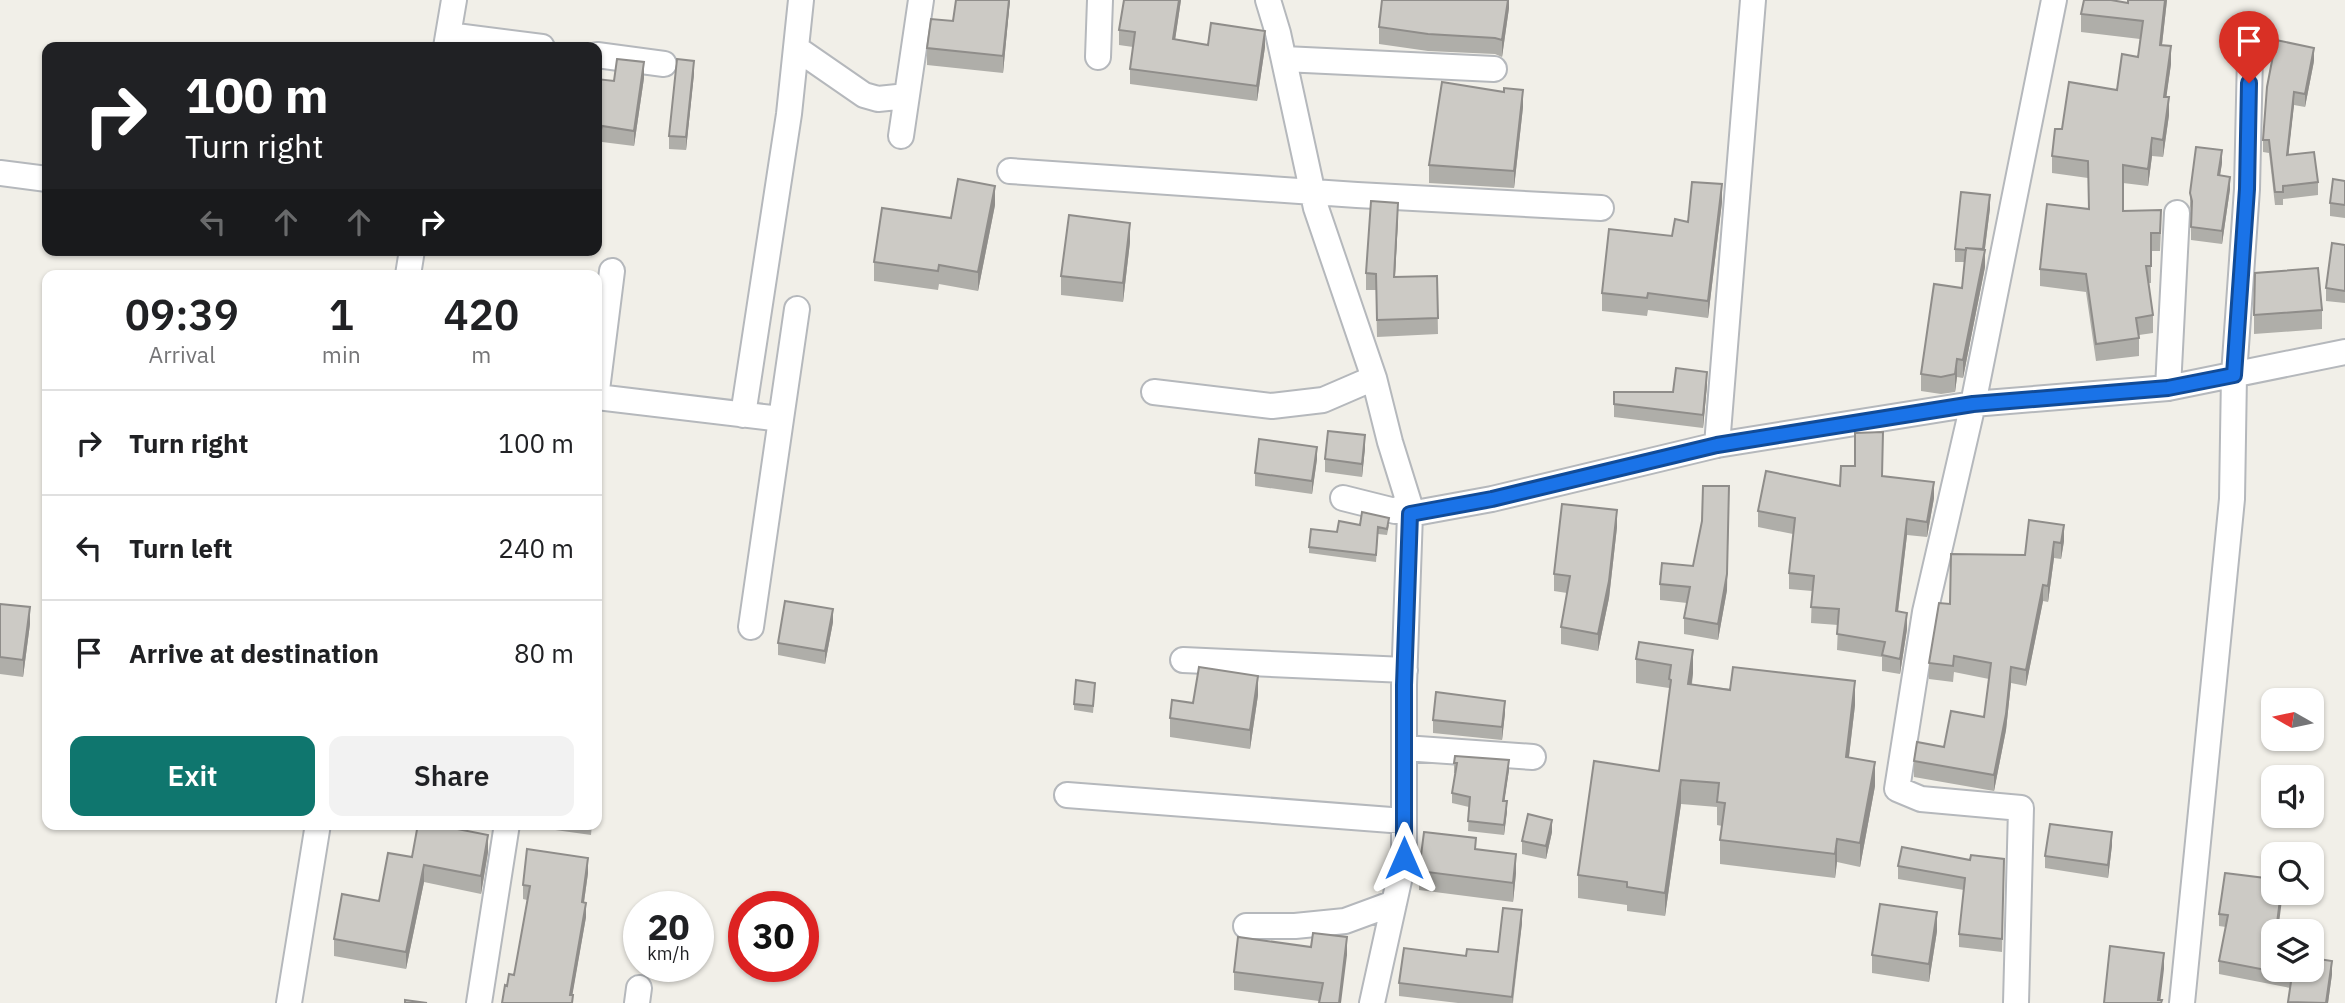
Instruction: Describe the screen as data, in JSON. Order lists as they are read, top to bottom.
{
  "north": "left",
  "page": {
    "turn": ["100 m", "Turn right"],
    "eta": [
      "09:39",
      "Arrival",
      "1",
      "min",
      "420",
      "m"
    ],
    "list": [
      {
        "name": "Turn right",
        "value": "100 m"
      },
      {
        "name": "Turn left",
        "value": "240 m"
      },
      {
        "name": "Arrive at destination",
        "value": "80 m"
      }
    ],
    "buttons": ["Exit", "Share"],
    "speed": "20 km/h",
    "limit": "30"
  }
}
